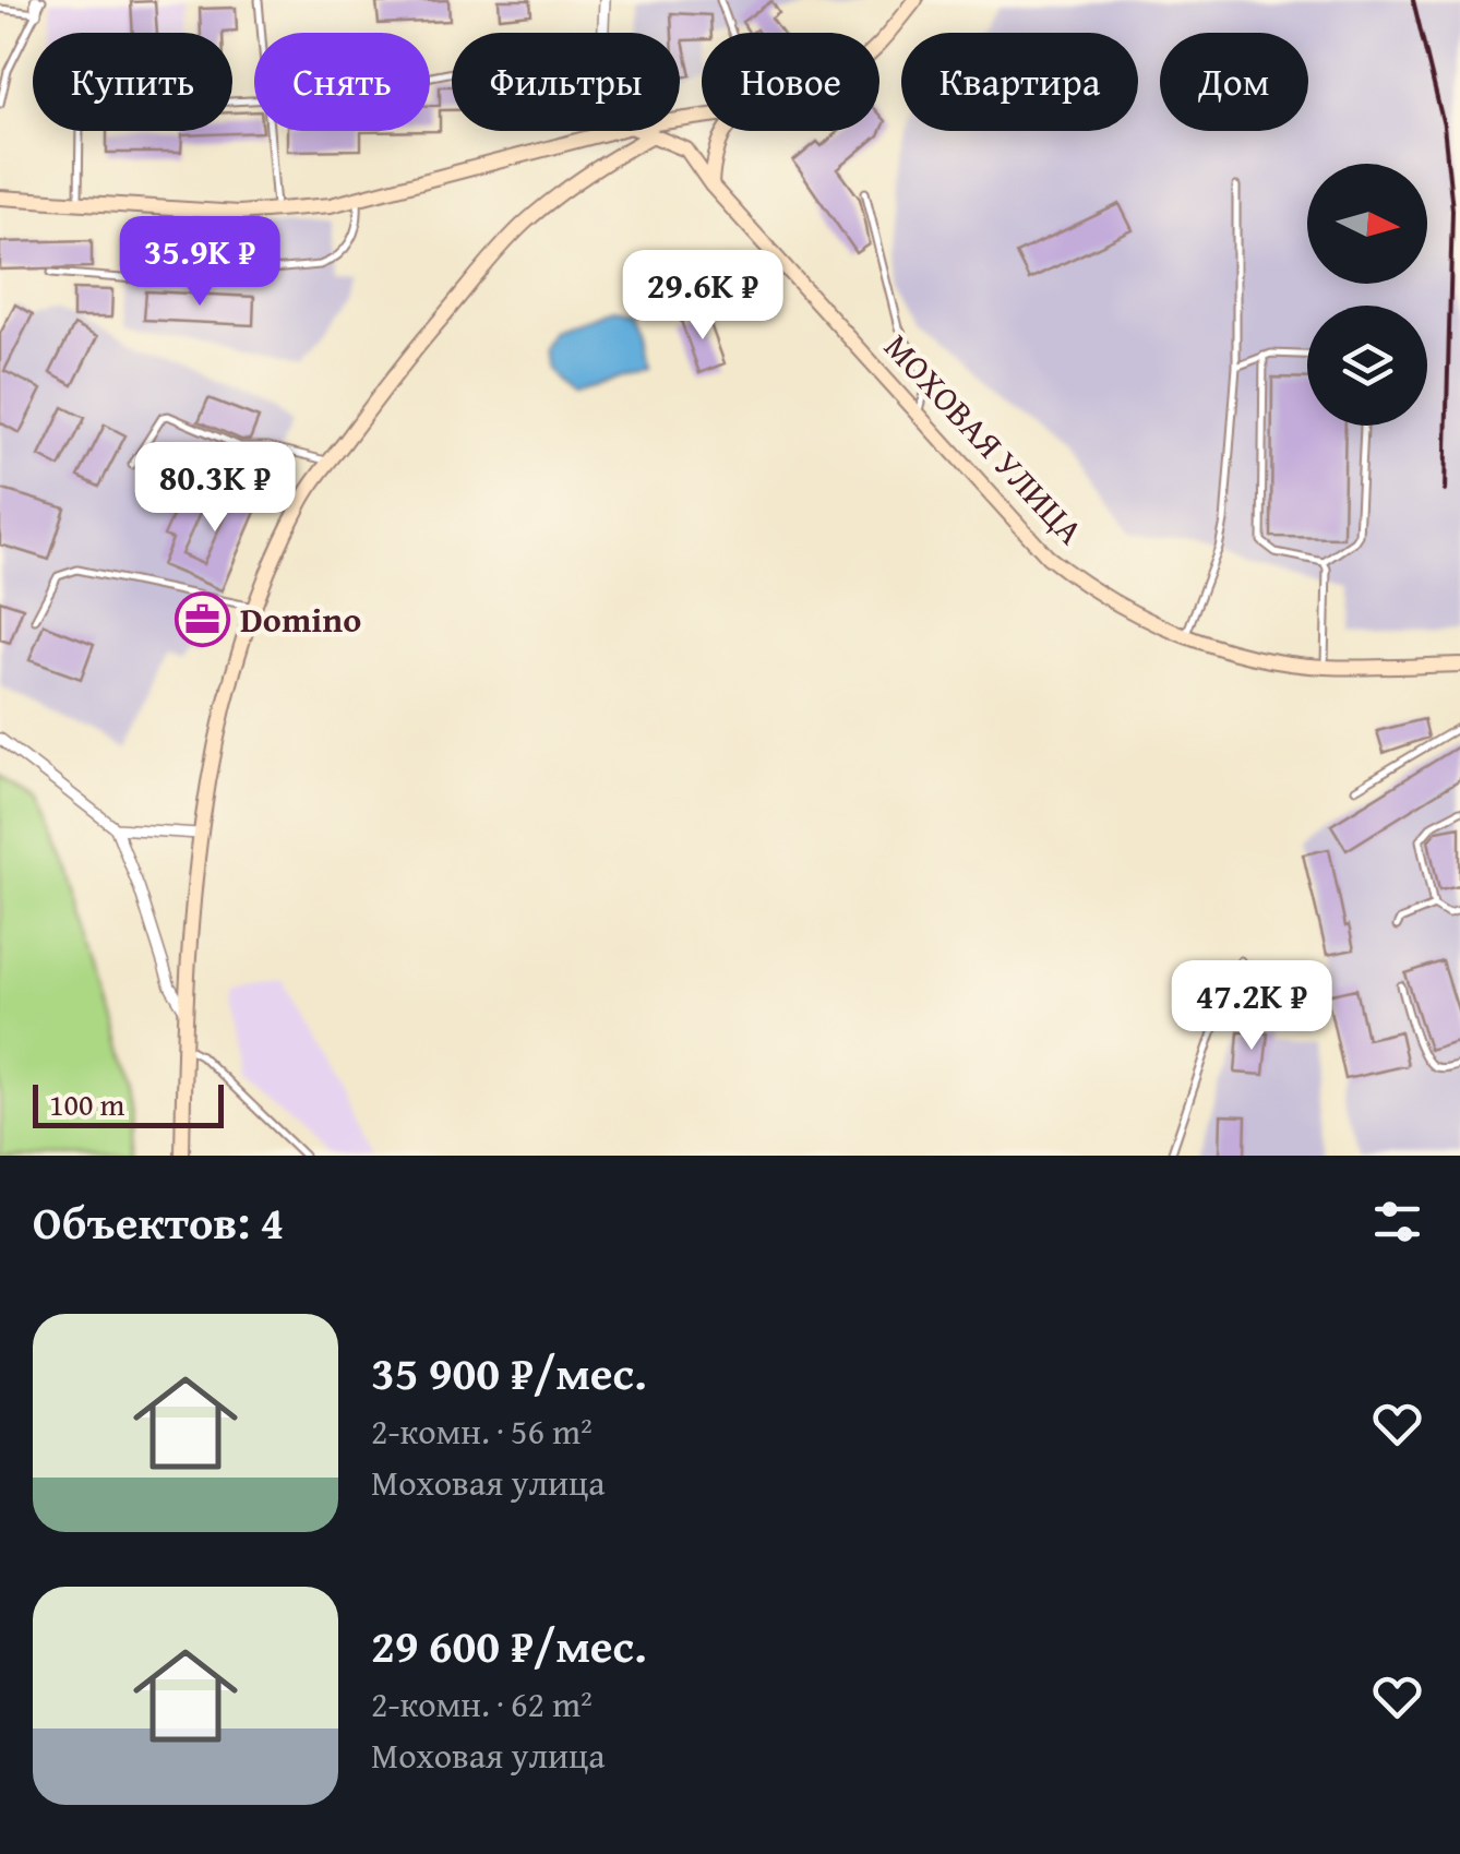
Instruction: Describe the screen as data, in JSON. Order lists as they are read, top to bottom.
{
  "streets": {
    "street": ["МОХОВАЯ УЛИЦА"]
  },
  "places": {
    "office": ["Domino"]
  },
  "scale_bar": "100 m",
  "north": "right",
  "page": {
    "chip": [
      "Купить",
      "Снять",
      "Фильтры",
      "Новое",
      "Квартира",
      "Дом"
    ],
    "price": [
      "35.9K ₽",
      "29.6K ₽",
      "80.3K ₽",
      "47.2K ₽"
    ],
    "scale": "100 m",
    "heading": "Объектов: 4",
    "list": [
      {
        "name": "35 900 ₽/мес.",
        "note": "2-комн. · 56 m² · Моховая улица"
      },
      {
        "name": "29 600 ₽/мес.",
        "note": "2-комн. · 62 m² · Моховая улица"
      }
    ]
  }
}
